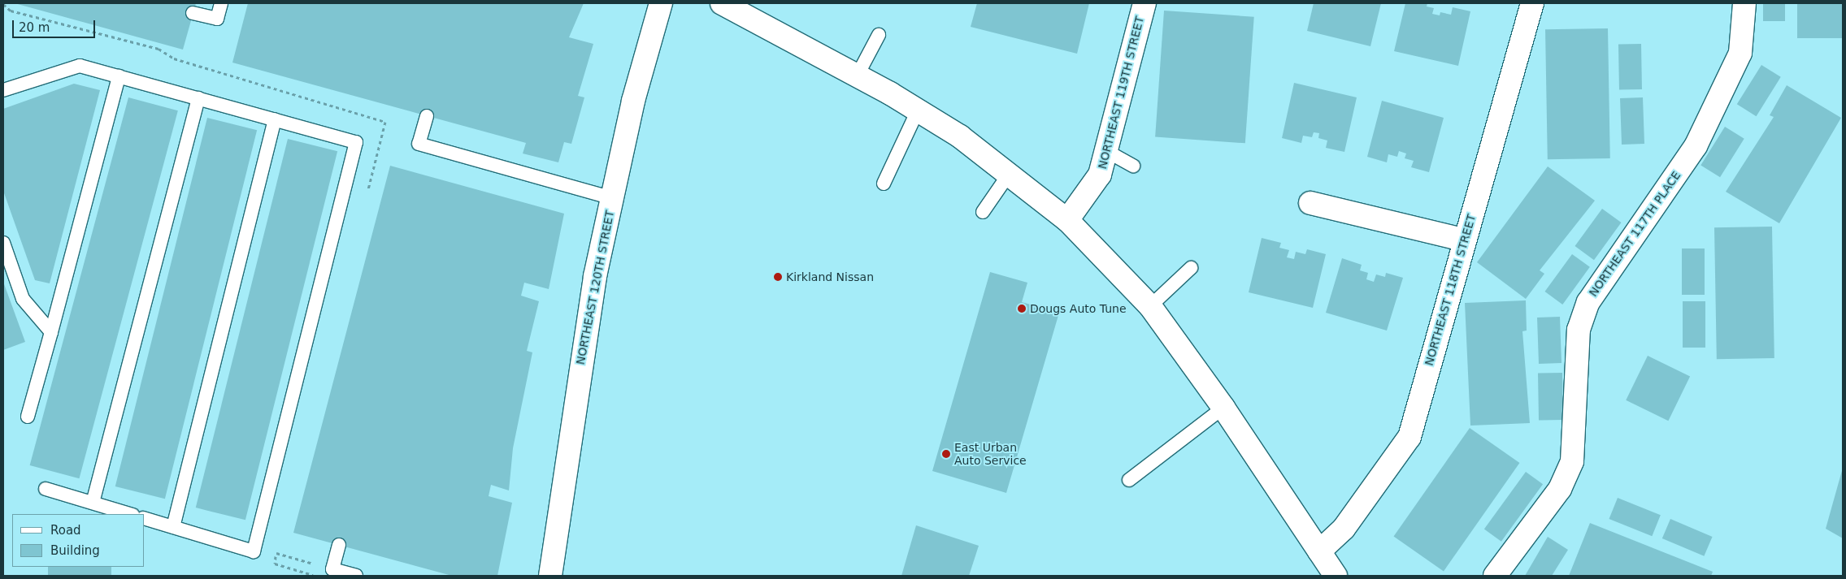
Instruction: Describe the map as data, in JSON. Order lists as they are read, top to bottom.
{
  "streets": {
    "street": [
      "NORTHEAST 119TH STREET",
      "NORTHEAST 117TH PLACE",
      "NORTHEAST 120TH STREET",
      "NORTHEAST 118TH STREET"
    ]
  },
  "places": ["Kirkland Nissan", "Dougs Auto Tune", "East Urban Auto Service"],
  "legend": ["Road", "Building"],
  "scale_bar": "20 m"
}
